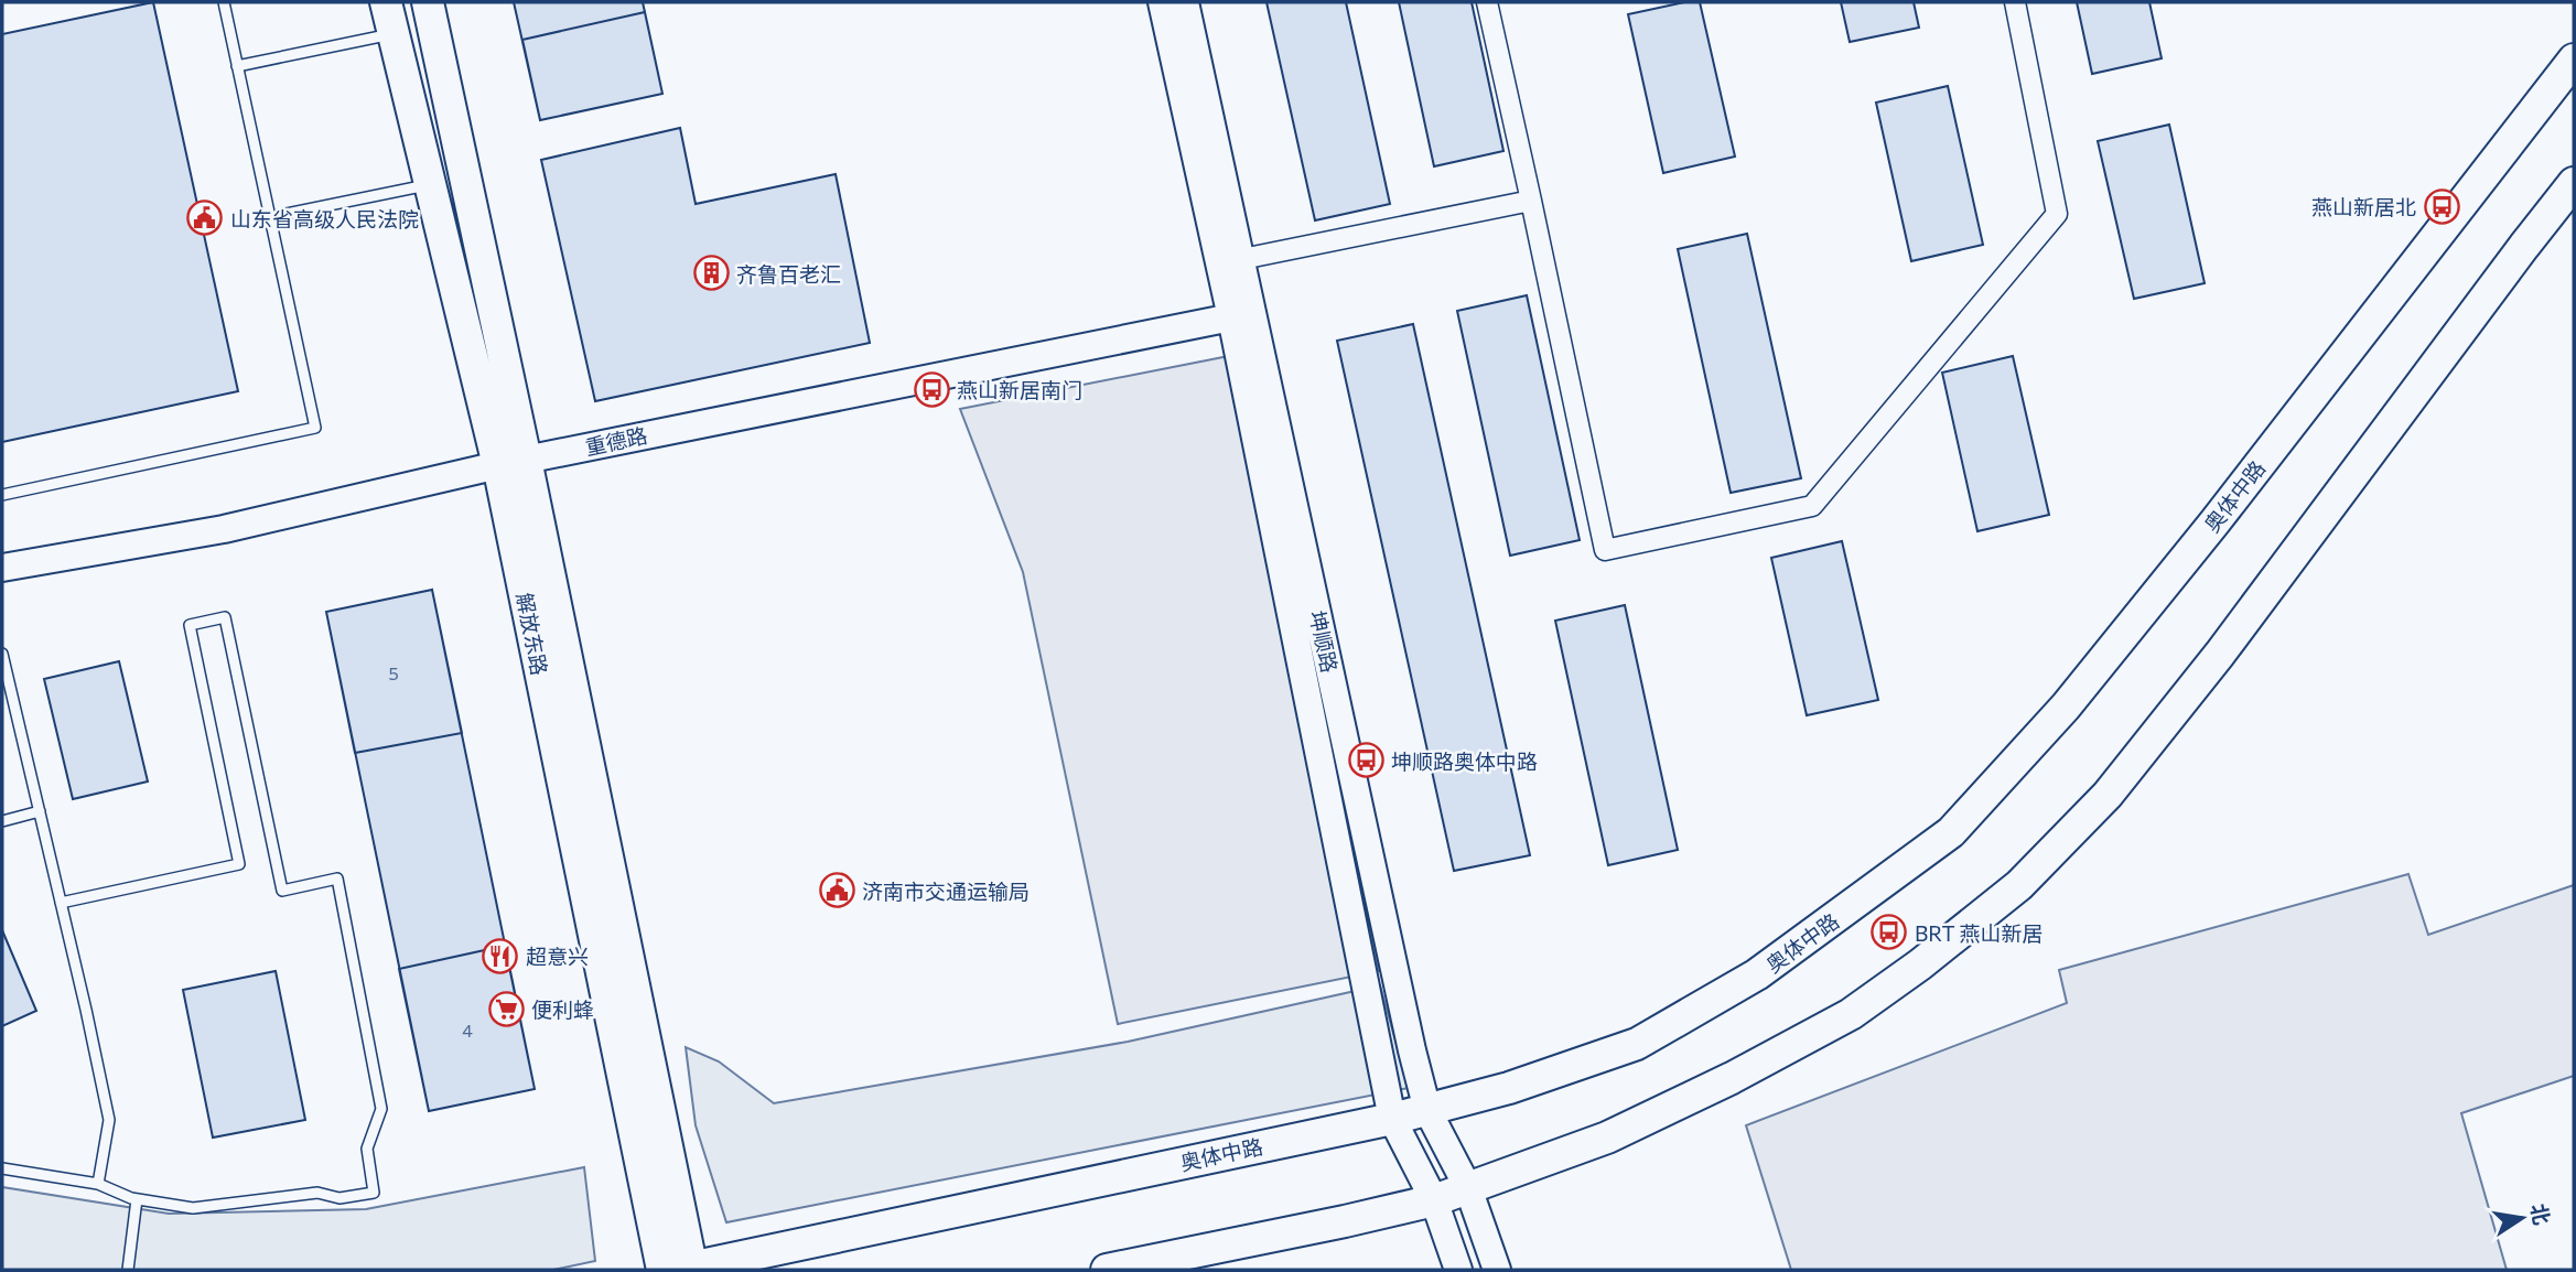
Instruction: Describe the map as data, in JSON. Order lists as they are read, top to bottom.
{
  "streets": {
    "main road": ["奥体中路", "解放东路"],
    "street": ["重德路", "坤顺路"]
  },
  "crossings": [
    ["重德路", "解放东路"],
    ["重德路", "坤顺路"],
    ["奥体中路", "解放东路"],
    ["奥体中路", "坤顺路"]
  ],
  "places": {
    "bus stop": [
      "燕山新居北",
      "燕山新居南门",
      "坤顺路奥体中路",
      "BRT 燕山新居"
    ],
    "public building": ["山东省高级人民法院", "济南市交通运输局"],
    "building": ["齐鲁百老汇"],
    "restaurant": ["超意兴"],
    "supermarket": ["便利蜂"]
  },
  "house_numbers": ["5", "4"],
  "north": "right"
}
